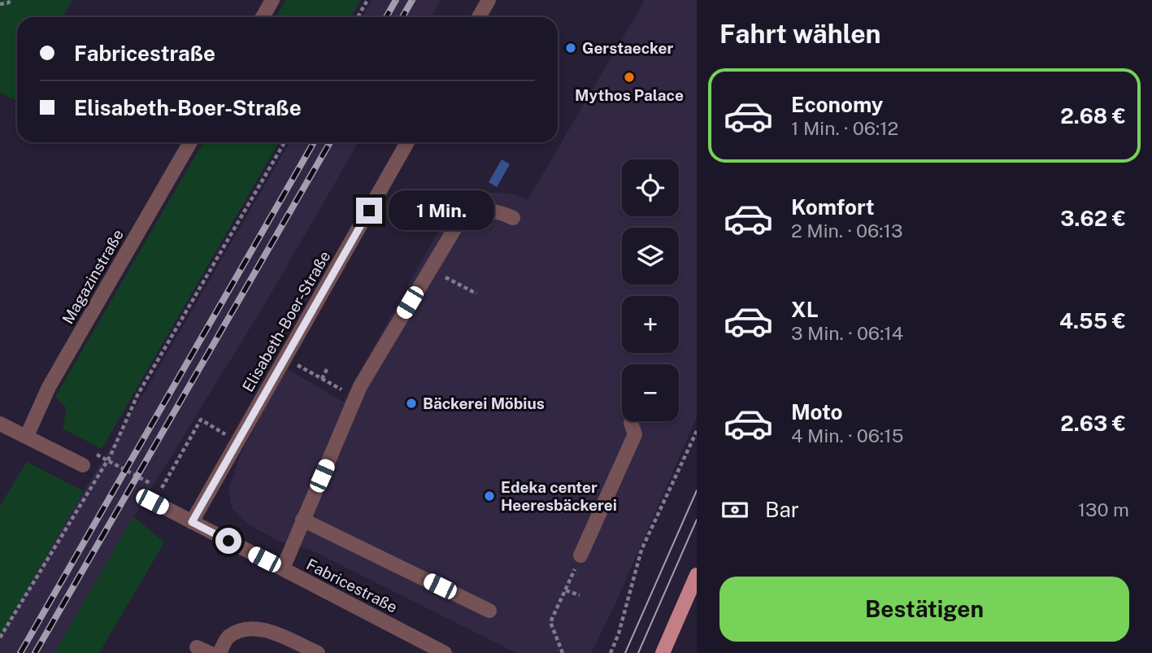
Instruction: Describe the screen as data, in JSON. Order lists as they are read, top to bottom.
{
  "streets": {
    "street": ["Magazinstraße", "Elisabeth-Boer-Straße", "Fabricestraße"]
  },
  "crossings": [
    ["Elisabeth-Boer-Straße", "Fabricestraße"]
  ],
  "places": [
    "Gerstaecker",
    "Mythos Palace",
    "Bäckerei Möbius",
    "Edeka center Heeresbäckerei"
  ],
  "page": {
    "heading": "Fahrt wählen",
    "banner": ["Fabricestraße", "Elisabeth-Boer-Straße"],
    "list": [
      {
        "name": "Economy",
        "note": "1 Min. · 06:12",
        "value": "2.68 €"
      },
      {
        "name": "Komfort",
        "note": "2 Min. · 06:13",
        "value": "3.62 €"
      },
      {
        "name": "XL",
        "note": "3 Min. · 06:14",
        "value": "4.55 €"
      },
      {
        "name": "Moto",
        "note": "4 Min. · 06:15",
        "value": "2.63 €"
      }
    ],
    "map_buttons": ["+", "−"],
    "bubble": "1 Min.",
    "pay": ["Bar", "130 m"],
    "buttons": "Bestätigen"
  }
}
